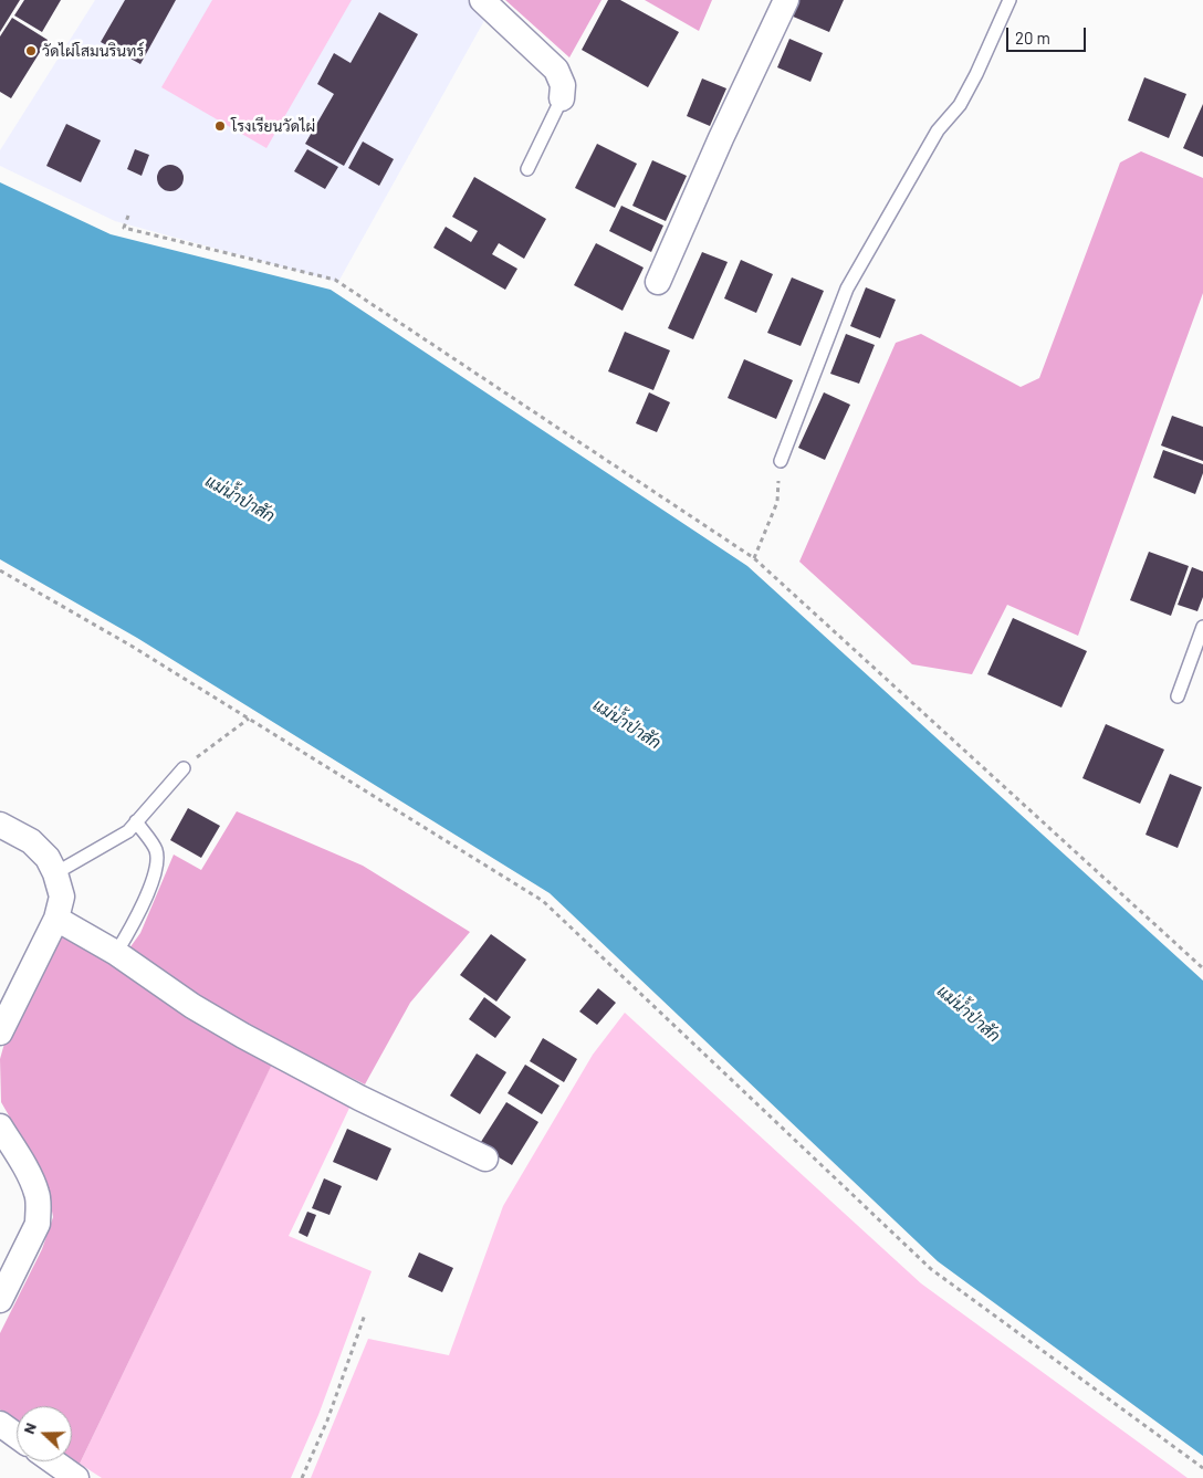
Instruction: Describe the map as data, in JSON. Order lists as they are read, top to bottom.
{
  "water": ["แม่น้ำป่าสัก"],
  "places": ["วัดไผ่โสมนรินทร์", "โรงเรียนวัดไผ่"],
  "scale_bar": "20 m",
  "north": "left"
}
